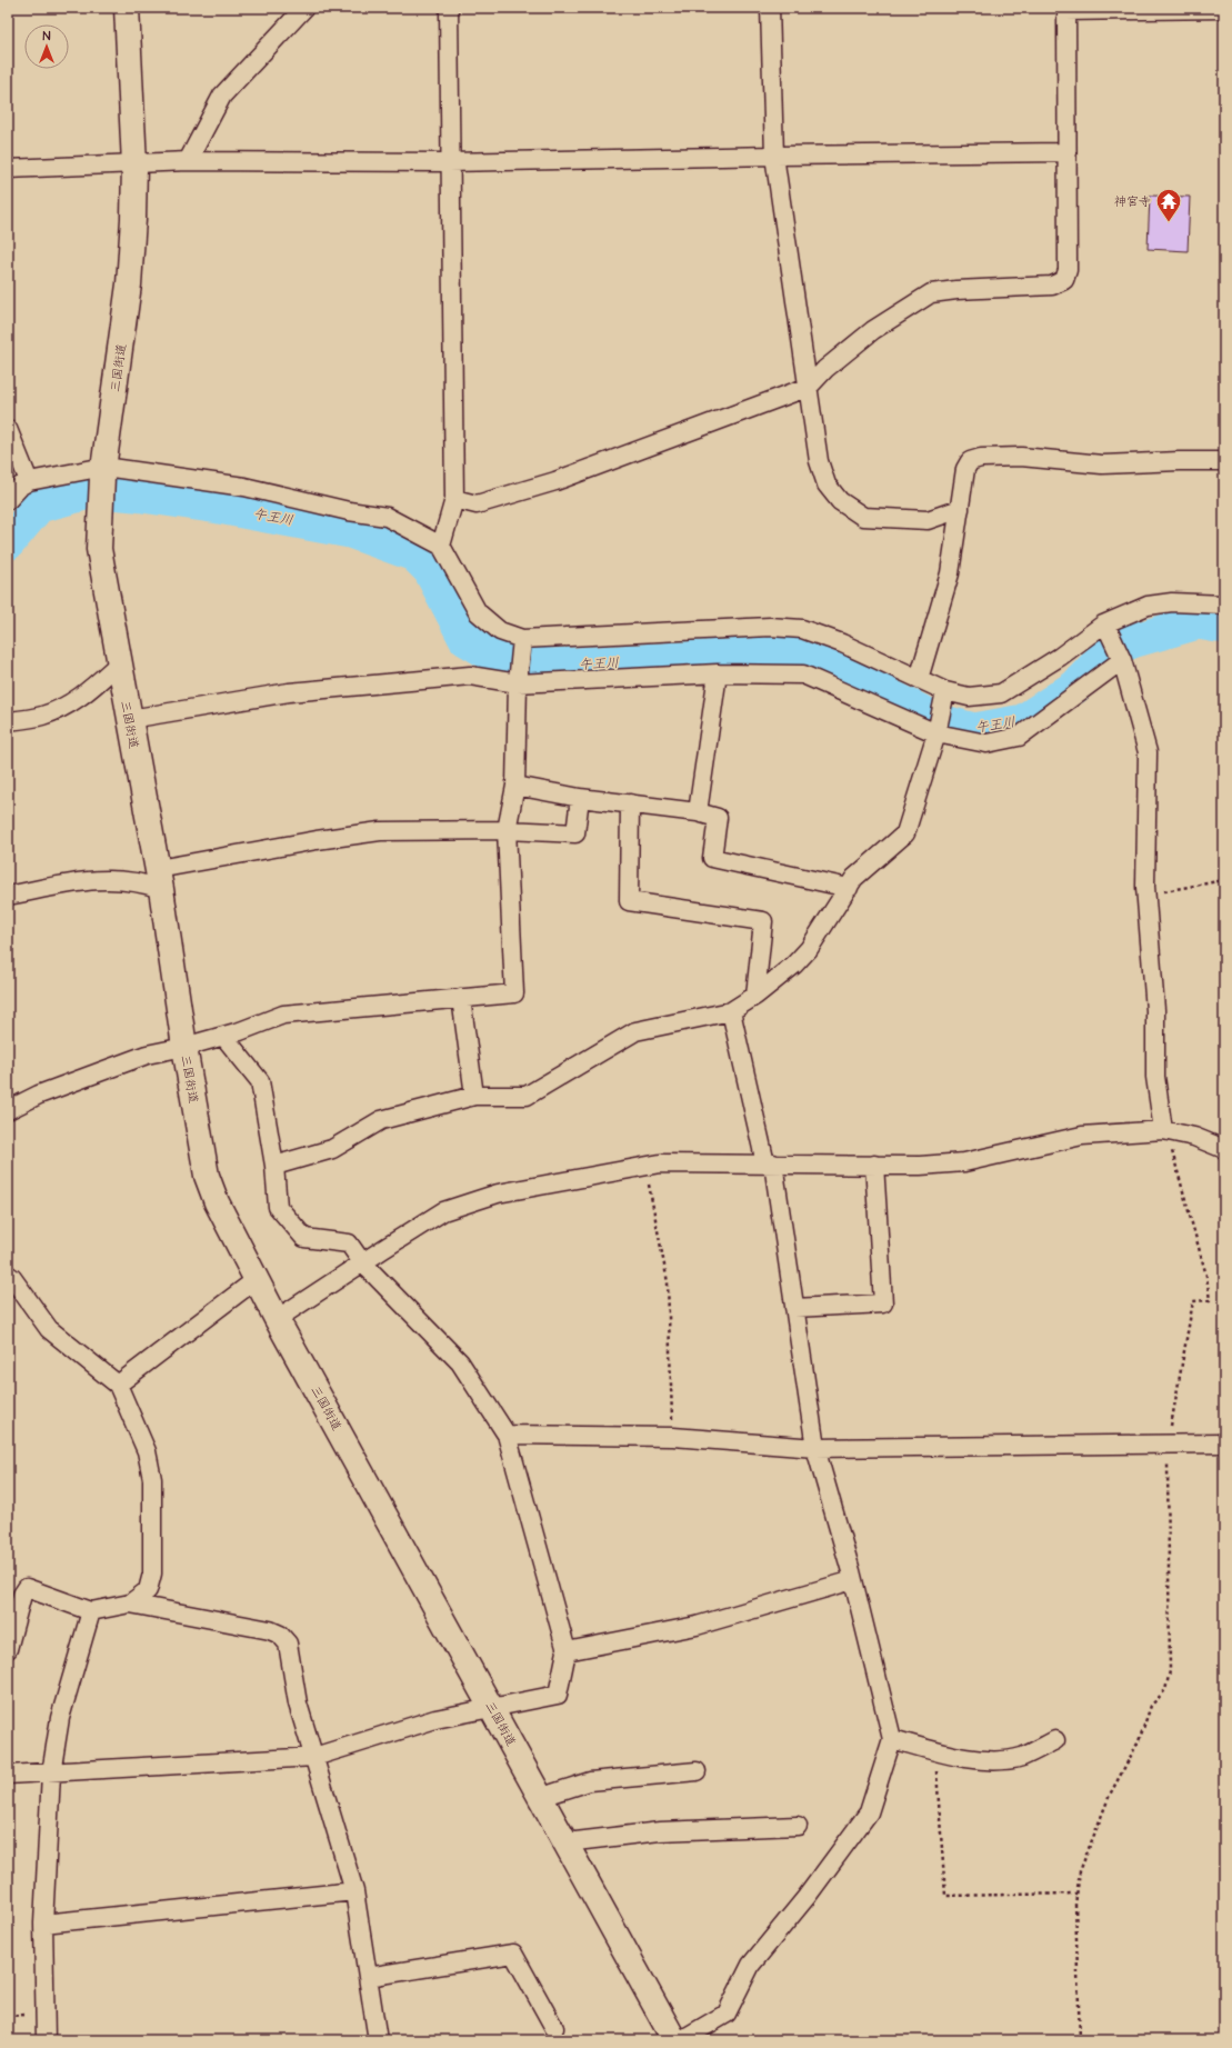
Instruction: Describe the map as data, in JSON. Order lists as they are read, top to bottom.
{
  "streets": {
    "street": ["三国街道"]
  },
  "water": ["午王川"],
  "places": {
    "temple": ["神宮寺"]
  },
  "north": "top"
}
